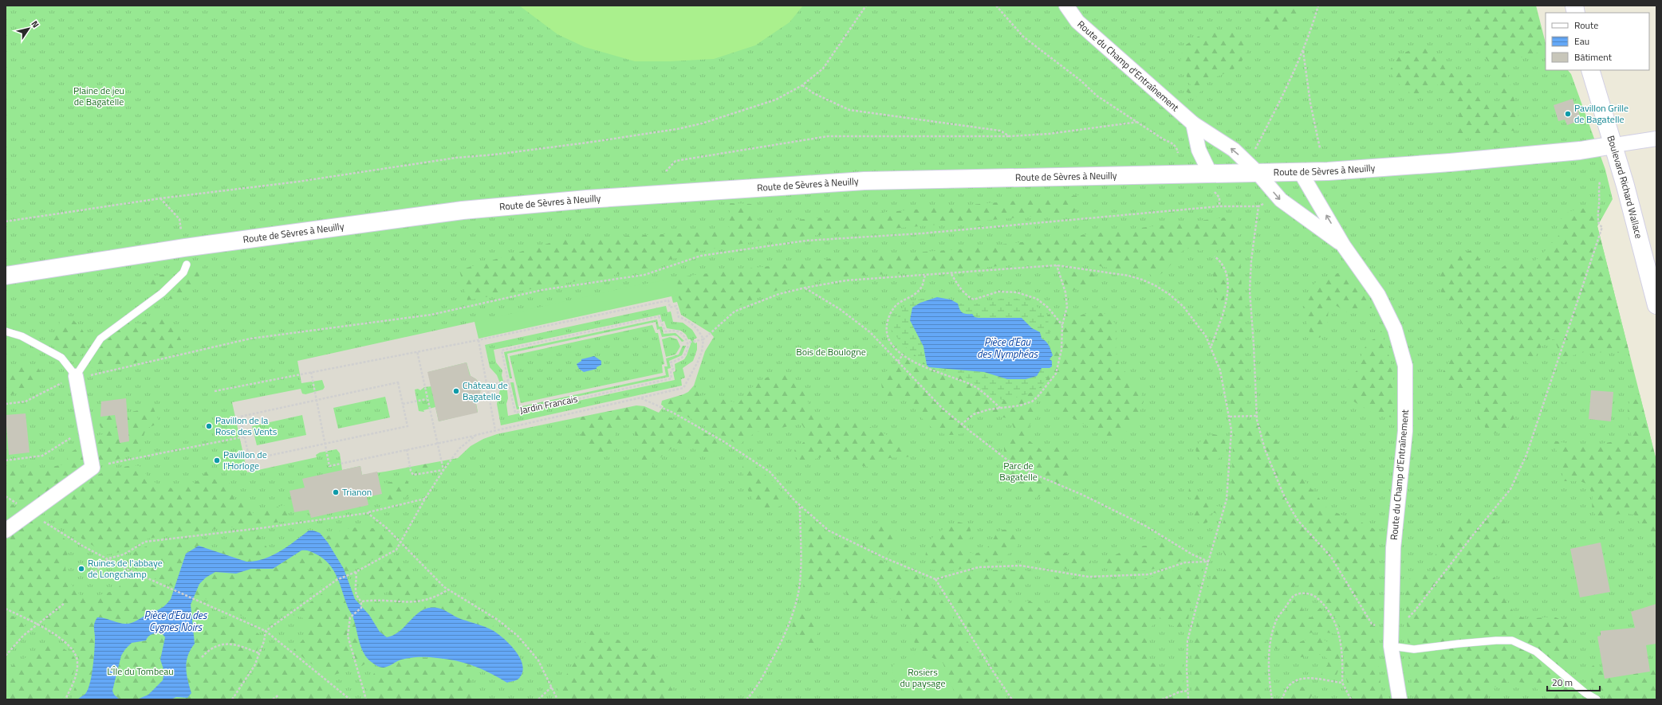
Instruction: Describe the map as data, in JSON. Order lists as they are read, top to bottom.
{
  "streets": {
    "street": ["Route du Champ d'Entraînement", "Route de Sèvres à Neuilly", "Boulevard Richard Wallace"],
    "path": ["Jardin Francais"]
  },
  "crossings": [
    ["Route du Champ d'Entraînement", "Route de Sèvres à Neuilly"],
    ["Route de Sèvres à Neuilly", "Boulevard Richard Wallace"]
  ],
  "water": ["Pièce d'Eau des Nymphéas", "Pièce d'Eau des Cygnes Noirs"],
  "parks": [
    "Plaine de jeu de Bagatelle",
    "Bois de Boulogne",
    "Parc de Bagatelle",
    "L'Île du Tombeau",
    "Rosiers du paysage"
  ],
  "places": [
    "Pavillon Grille de Bagatelle",
    "Château de Bagatelle",
    "Pavillon de la Rose des Vents",
    "Pavillon de l'Horloge",
    "Trianon",
    "Ruines de l'abbaye de Longchamp"
  ],
  "legend": ["Route", "Eau", "Bâtiment"],
  "scale_bar": "20 m",
  "north": "top right"
}
